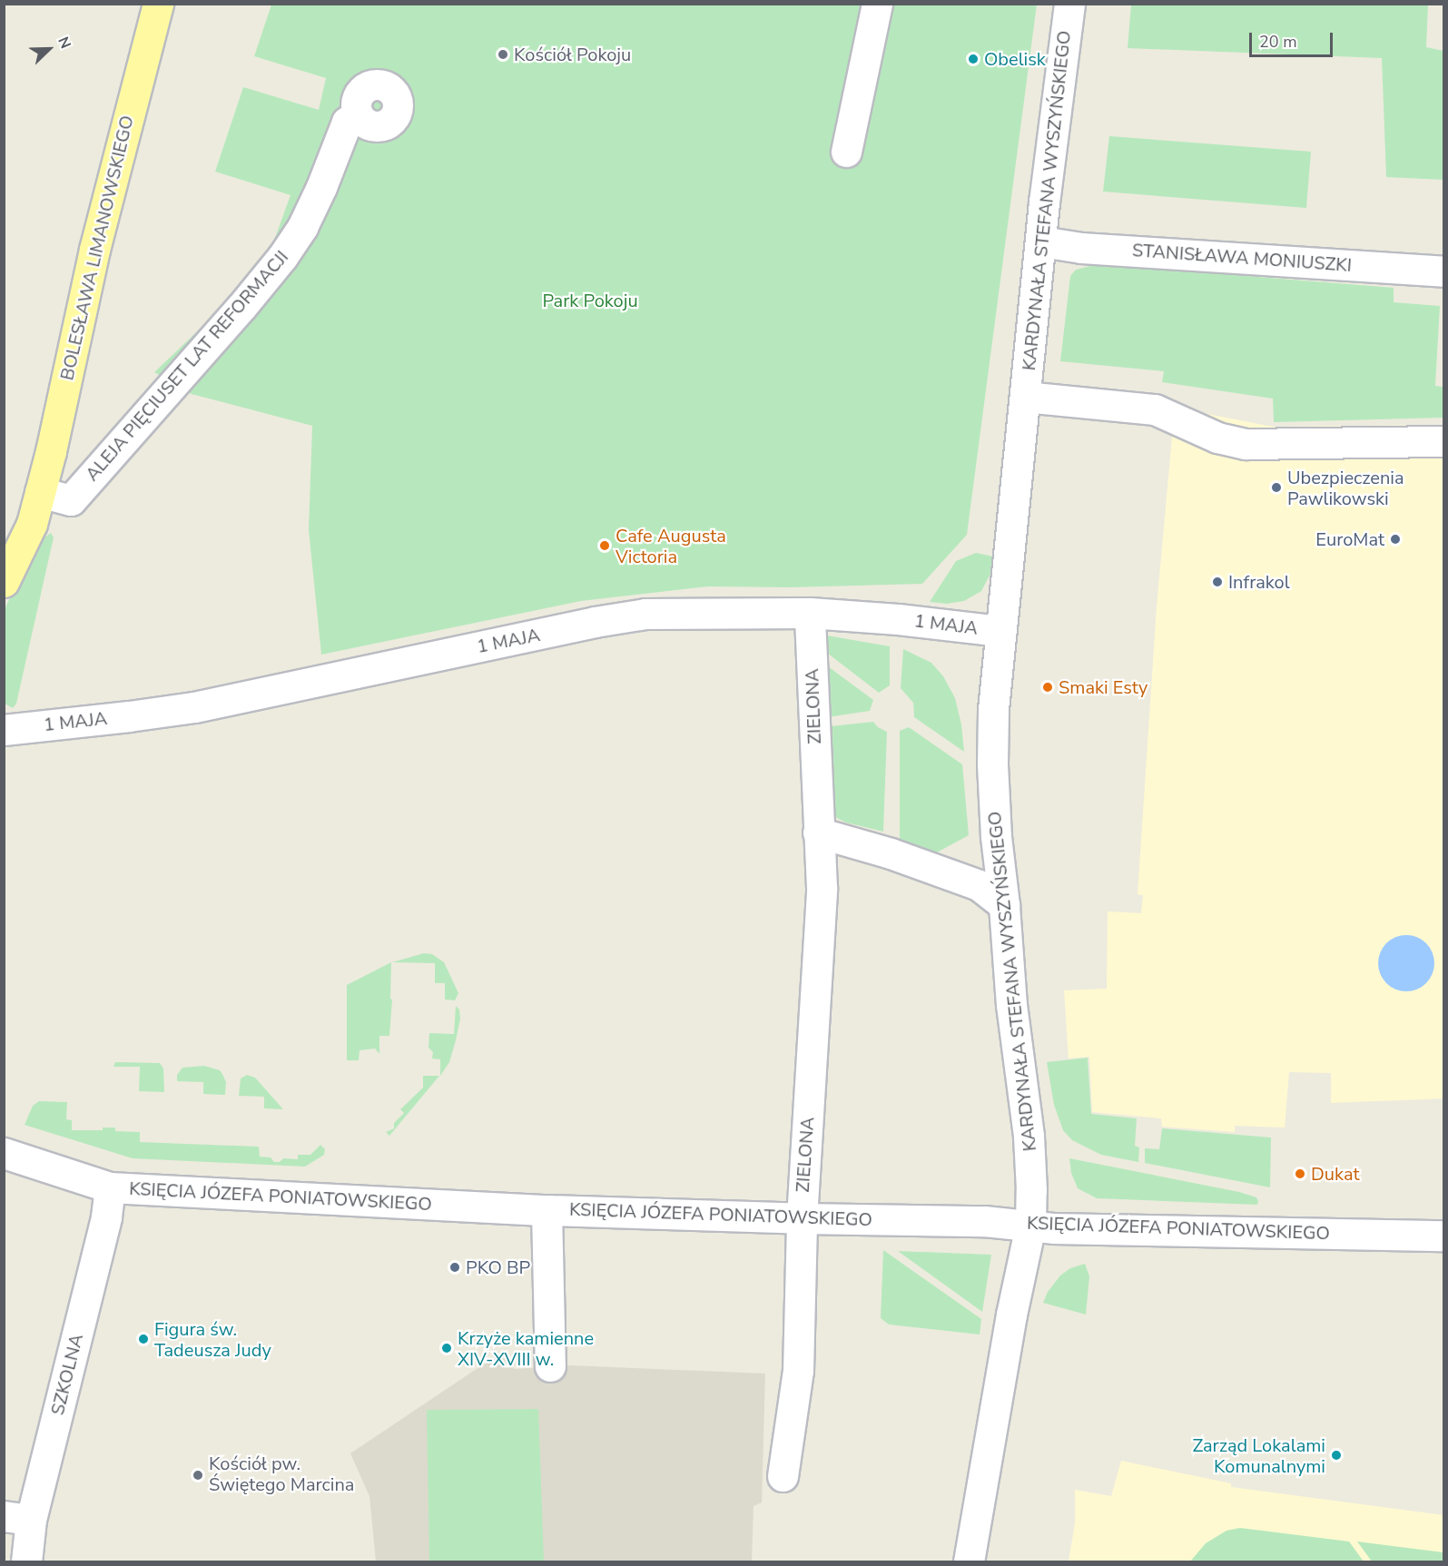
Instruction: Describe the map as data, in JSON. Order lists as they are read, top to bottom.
{
  "streets": {
    "main road": ["BOLESŁAWA LIMANOWSKIEGO"],
    "street": [
      "KARDYNAŁA STEFANA WYSZYŃSKIEGO",
      "STANISŁAWA MONIUSZKI",
      "ALEJA PIĘCIUSET LAT REFORMACJI",
      "1 MAJA",
      "ZIELONA",
      "KSIĘCIA JÓZEFA PONIATOWSKIEGO",
      "SZKOLNA"
    ]
  },
  "crossings": [
    ["KARDYNAŁA STEFANA WYSZYŃSKIEGO", "STANISŁAWA MONIUSZKI"],
    ["KARDYNAŁA STEFANA WYSZYŃSKIEGO", "1 MAJA"],
    ["KARDYNAŁA STEFANA WYSZYŃSKIEGO", "KSIĘCIA JÓZEFA PONIATOWSKIEGO"],
    ["BOLESŁAWA LIMANOWSKIEGO", "ALEJA PIĘCIUSET LAT REFORMACJI"],
    ["1 MAJA", "ZIELONA"],
    ["ZIELONA", "KSIĘCIA JÓZEFA PONIATOWSKIEGO"],
    ["KSIĘCIA JÓZEFA PONIATOWSKIEGO", "SZKOLNA"]
  ],
  "parks": ["Park Pokoju"],
  "places": [
    "Kościół Pokoju",
    "Obelisk",
    "Ubezpieczenia Pawlikowski",
    "EuroMat",
    "Cafe Augusta Victoria",
    "Infrakol",
    "Smaki Esty",
    "Dukat",
    "PKO BP",
    "Figura św. Tadeusza Judy",
    "Krzyże kamienne XIV-XVIII w.",
    "Zarząd Lokalami Komunalnymi",
    "Kościół pw. Świętego Marcina"
  ],
  "scale_bar": "20 m",
  "north": "top right"
}
